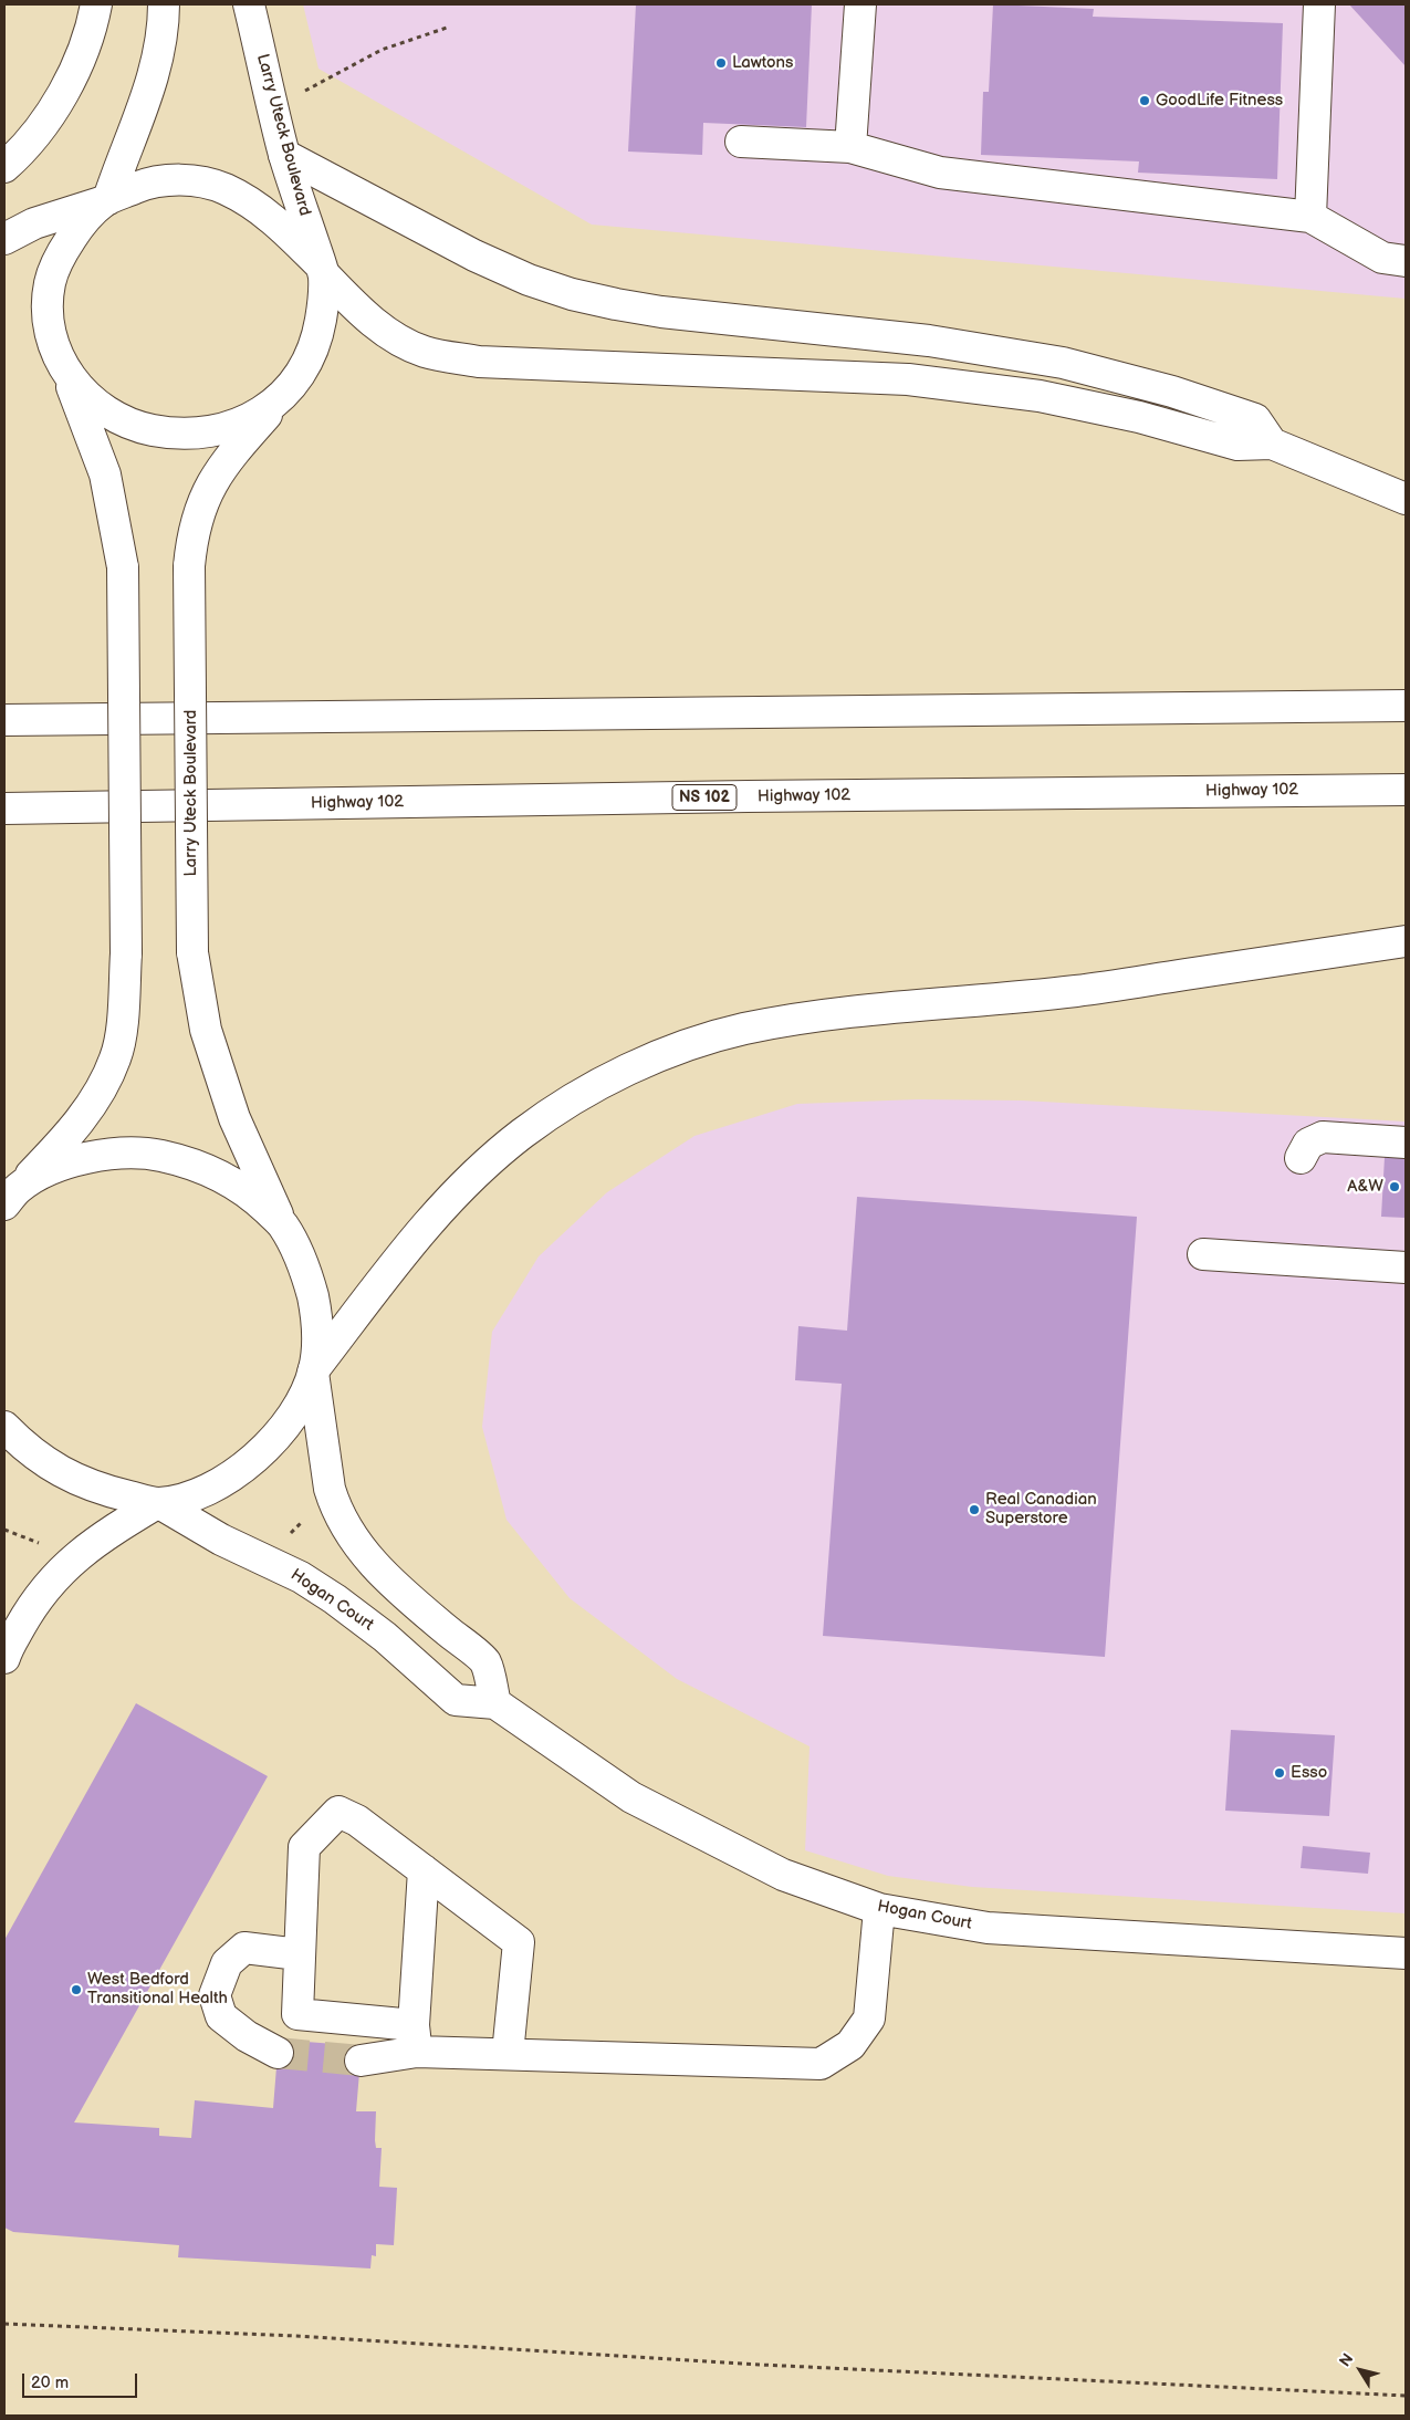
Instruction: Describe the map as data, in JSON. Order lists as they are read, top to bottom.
{
  "streets": {
    "main road": [
      "Larry Uteck Boulevard",
      "Highway 102",
      "NS 102",
      "Hogan Court"
    ]
  },
  "places": [
    "Lawtons",
    "GoodLife Fitness",
    "A&W",
    "Real Canadian Superstore",
    "Esso",
    "West Bedford Transitional Health"
  ],
  "scale_bar": "20 m",
  "north": "top left"
}
